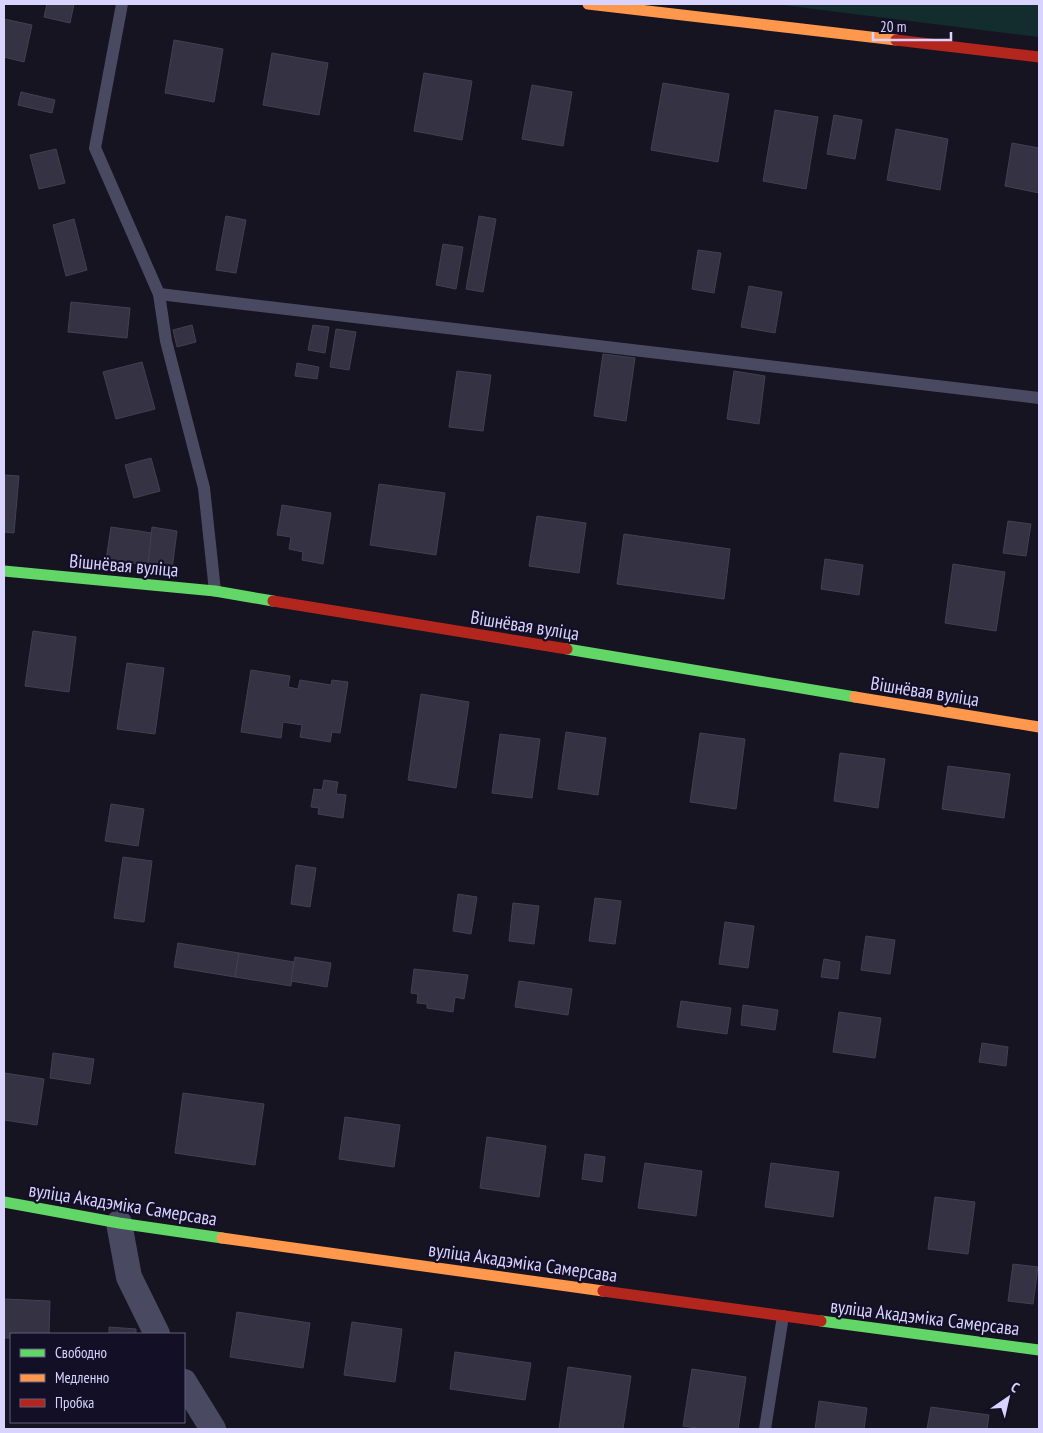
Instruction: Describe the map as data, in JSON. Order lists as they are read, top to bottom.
{
  "streets": {
    "street": ["Вішнёвая вуліца", "вуліца Акадэміка Самерсава"]
  },
  "legend": ["Свободно", "Медленно", "Пробка"],
  "scale_bar": "20 m",
  "north": "top right"
}
